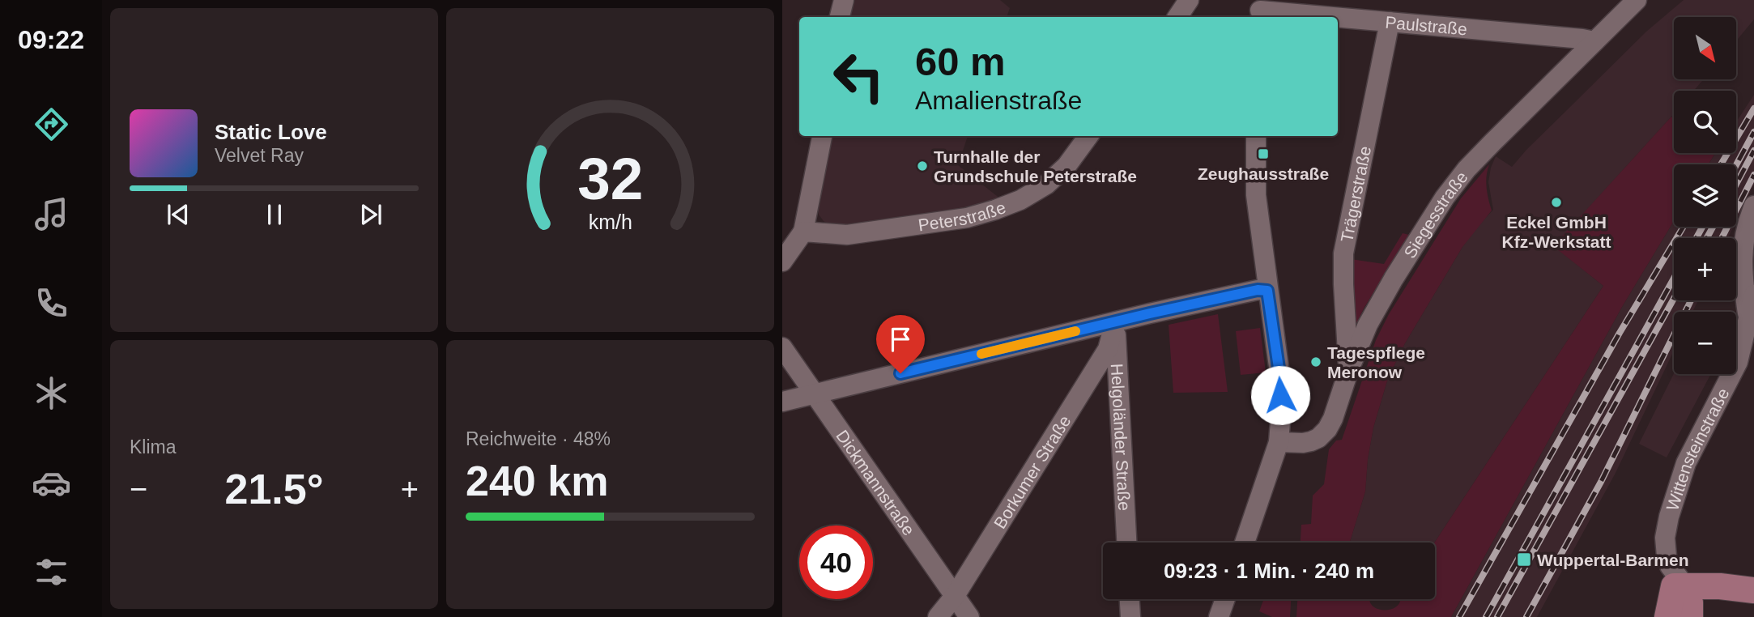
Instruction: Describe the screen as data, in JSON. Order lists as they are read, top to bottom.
{
  "streets": {
    "street": [
      "Paulstraße",
      "Trägerstraße",
      "Peterstraße",
      "Siegesstraße",
      "Helgoländer Straße",
      "Wittensteinstraße",
      "Borkumer Straße",
      "Dickmannstraße"
    ]
  },
  "crossings": [
    ["Paulstraße", "Trägerstraße"],
    ["Paulstraße", "Siegesstraße"],
    ["Trägerstraße", "Siegesstraße"],
    ["Helgoländer Straße", "Borkumer Straße"],
    ["Borkumer Straße", "Dickmannstraße"]
  ],
  "places": {
    "transit": ["Zeughausstraße", "Wuppertal-Barmen"],
    "other": ["Turnhalle der Grundschule Peterstraße", "Eckel GmbH Kfz-Werkstatt", "Tagespflege Meronow"]
  },
  "north": "bottom right",
  "page": {
    "tabs": "09:22",
    "map_buttons": ["+", "−"],
    "turn": ["60 m", "Amalienstraße"],
    "song": ["Static Love", "Velvet Ray"],
    "tile": [
      "Klima",
      ["Reichweite · 48%", "240 km"]
    ],
    "heat": ["−", "21.5°", "+"],
    "limit": "40",
    "trip": "09:23 · 1 Min. · 240 m",
    "gauge": ["32", "km/h"]
  }
}
